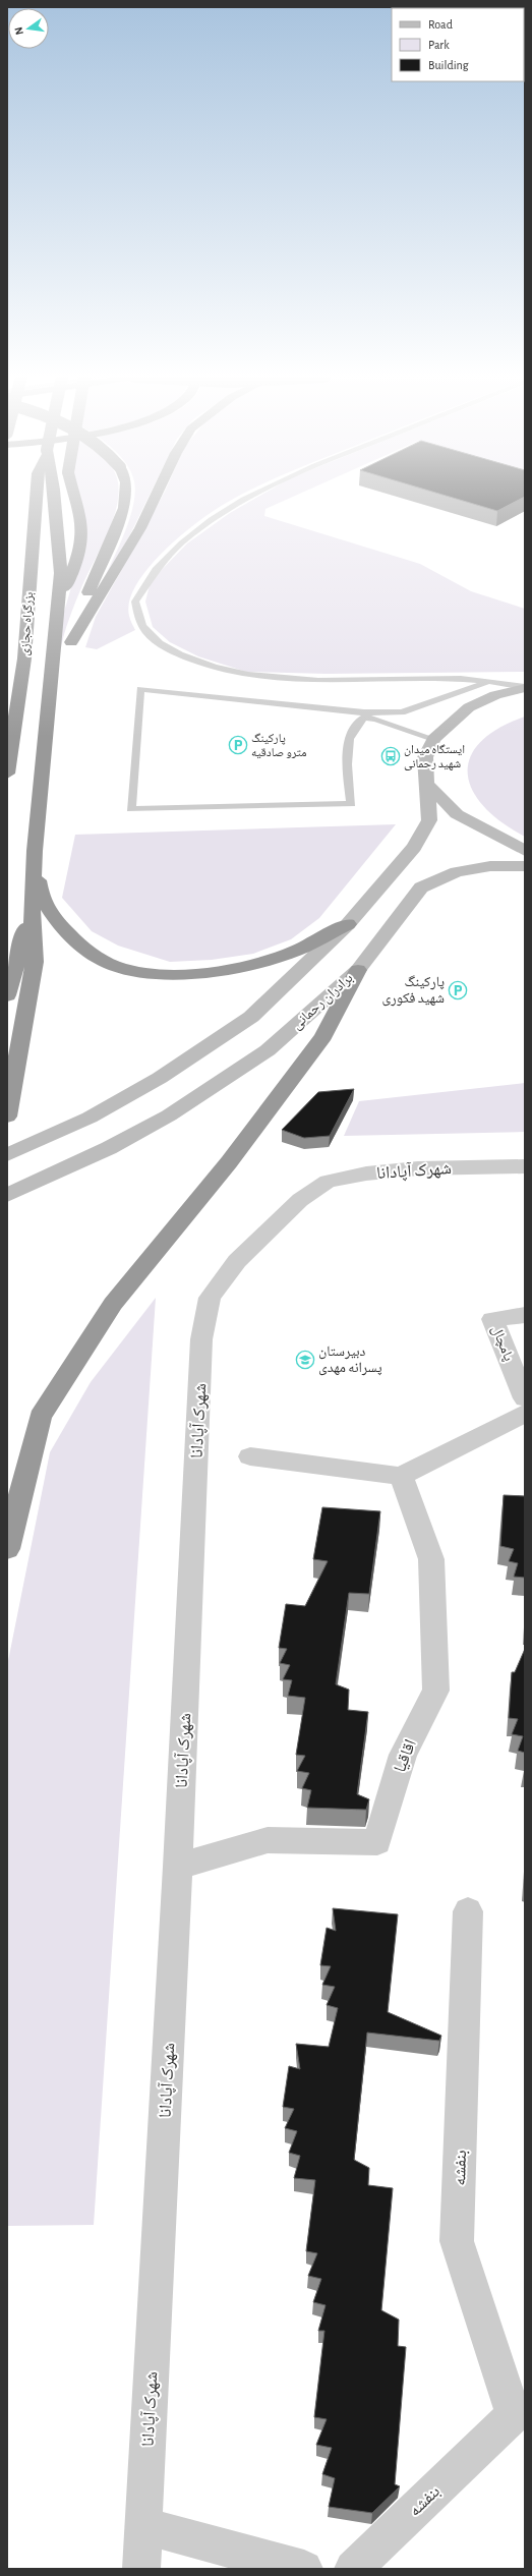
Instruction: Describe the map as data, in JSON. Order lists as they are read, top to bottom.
{
  "streets": {
    "highway": ["بزرگراه حجازی"],
    "main road": ["برادران رحمانی"],
    "street": [
      "شهرک آپادانا",
      "پامچال",
      "اقاقیا",
      "بنفشه"
    ]
  },
  "crossings": [
    ["شهرک آپادانا", "اقاقیا"]
  ],
  "places": {
    "parking": ["پارکینگ مترو صادقیه", "پارکینگ شهید فکوری"],
    "bus stop": ["ایستگاه میدان شهید رحمانی"],
    "school or university": ["دبیرستان پسرانه مهدی"]
  },
  "legend": ["Road", "Park", "Building"],
  "north": "left"
}
